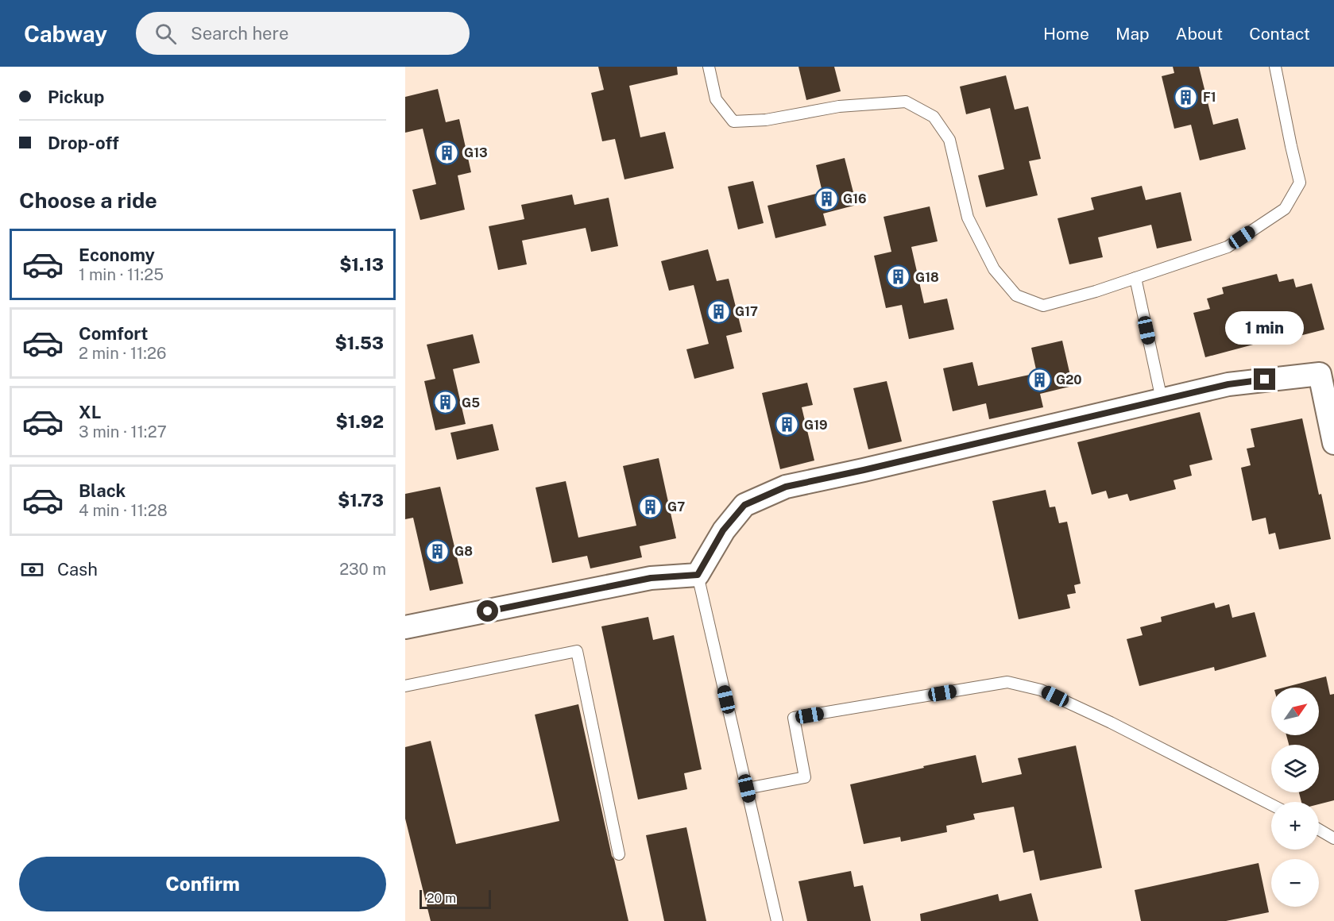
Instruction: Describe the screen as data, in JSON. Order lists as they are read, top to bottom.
{
  "places": {
    "building": [
      "F1",
      "G13",
      "G16",
      "G18",
      "G17",
      "G20",
      "G5",
      "G19",
      "G7",
      "G8"
    ]
  },
  "scale_bar": "20 m",
  "north": "top right",
  "page": {
    "header": "Cabway",
    "search": "Search here",
    "nav": [
      "Home",
      "Map",
      "About",
      "Contact"
    ],
    "banner": ["Pickup", "Drop-off"],
    "heading": "Choose a ride",
    "list": [
      {
        "name": "Economy",
        "note": "1 min · 11:25",
        "value": "$1.13"
      },
      {
        "name": "Comfort",
        "note": "2 min · 11:26",
        "value": "$1.53"
      },
      {
        "name": "XL",
        "note": "3 min · 11:27",
        "value": "$1.92"
      },
      {
        "name": "Black",
        "note": "4 min · 11:28",
        "value": "$1.73"
      }
    ],
    "bubble": "1 min",
    "pay": ["Cash", "230 m"],
    "map_buttons": ["+", "−"],
    "buttons": "Confirm",
    "scale": "20 m"
  }
}
